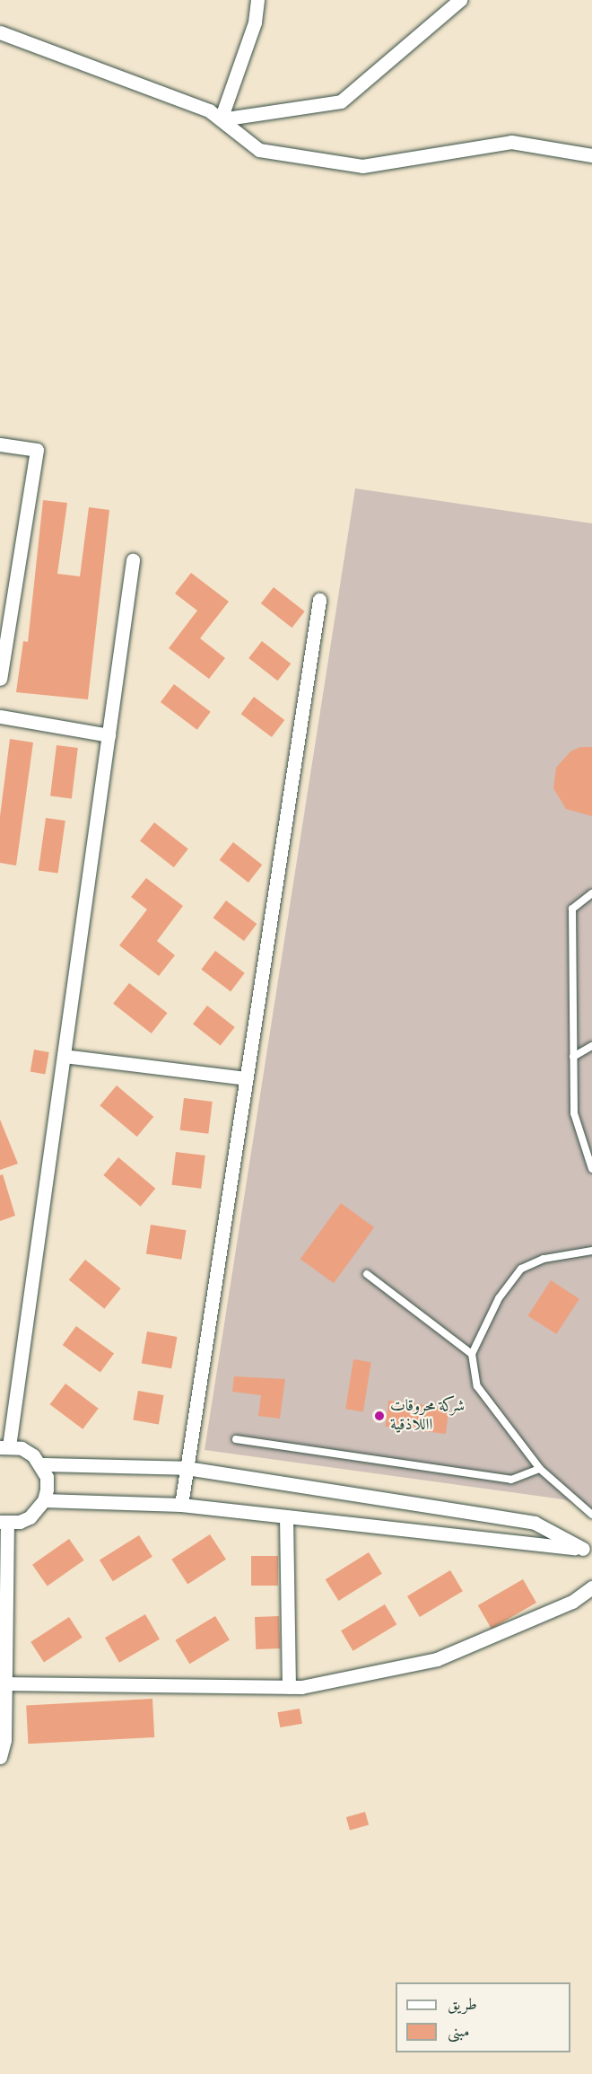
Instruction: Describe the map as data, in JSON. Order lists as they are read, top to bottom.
{
  "places": ["شركة محروقات االلاذقية"],
  "legend": ["طريق", "مبنى"]
}
